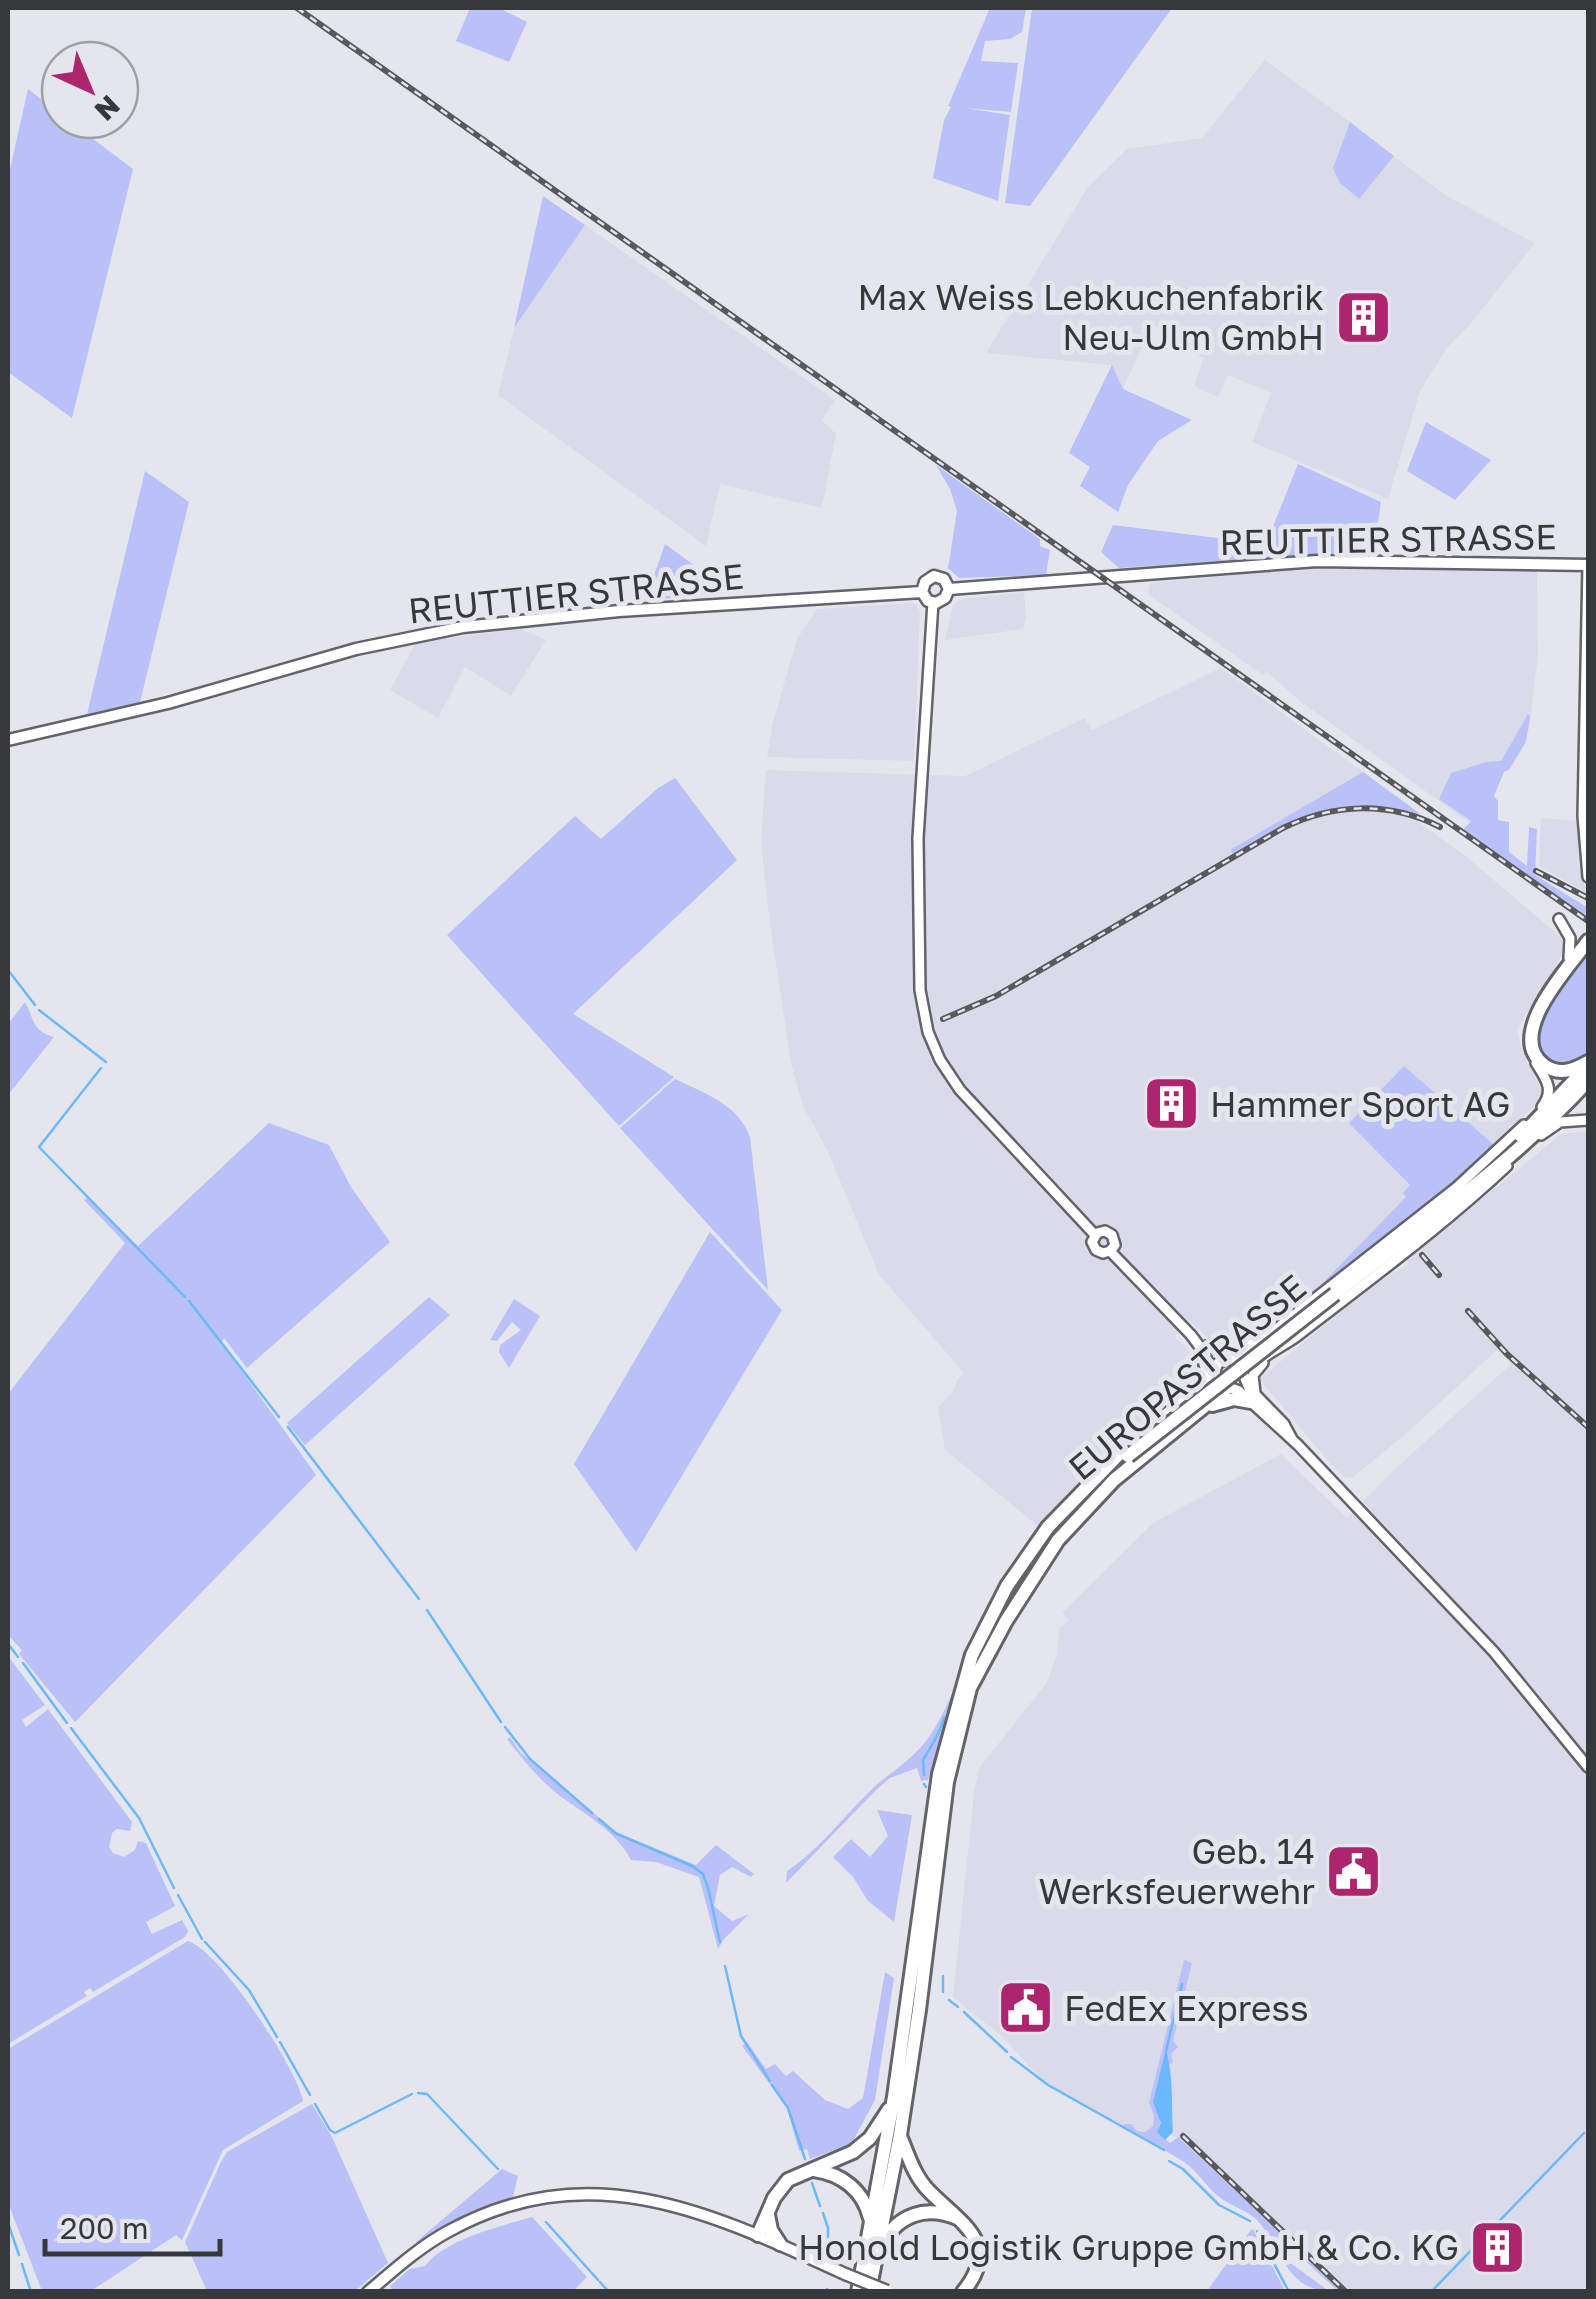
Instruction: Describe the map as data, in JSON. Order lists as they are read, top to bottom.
{
  "streets": {
    "highway": ["EUROPASTRASSE"],
    "main road": ["REUTTIER STRASSE"]
  },
  "places": {
    "building": ["Max Weiss Lebkuchenfabrik Neu-Ulm GmbH", "Hammer Sport AG", "Honold Logistik Gruppe GmbH & Co. KG"],
    "public building": ["Geb. 14 Werksfeuerwehr", "FedEx Express"]
  },
  "scale_bar": "200 m",
  "north": "bottom right"
}
